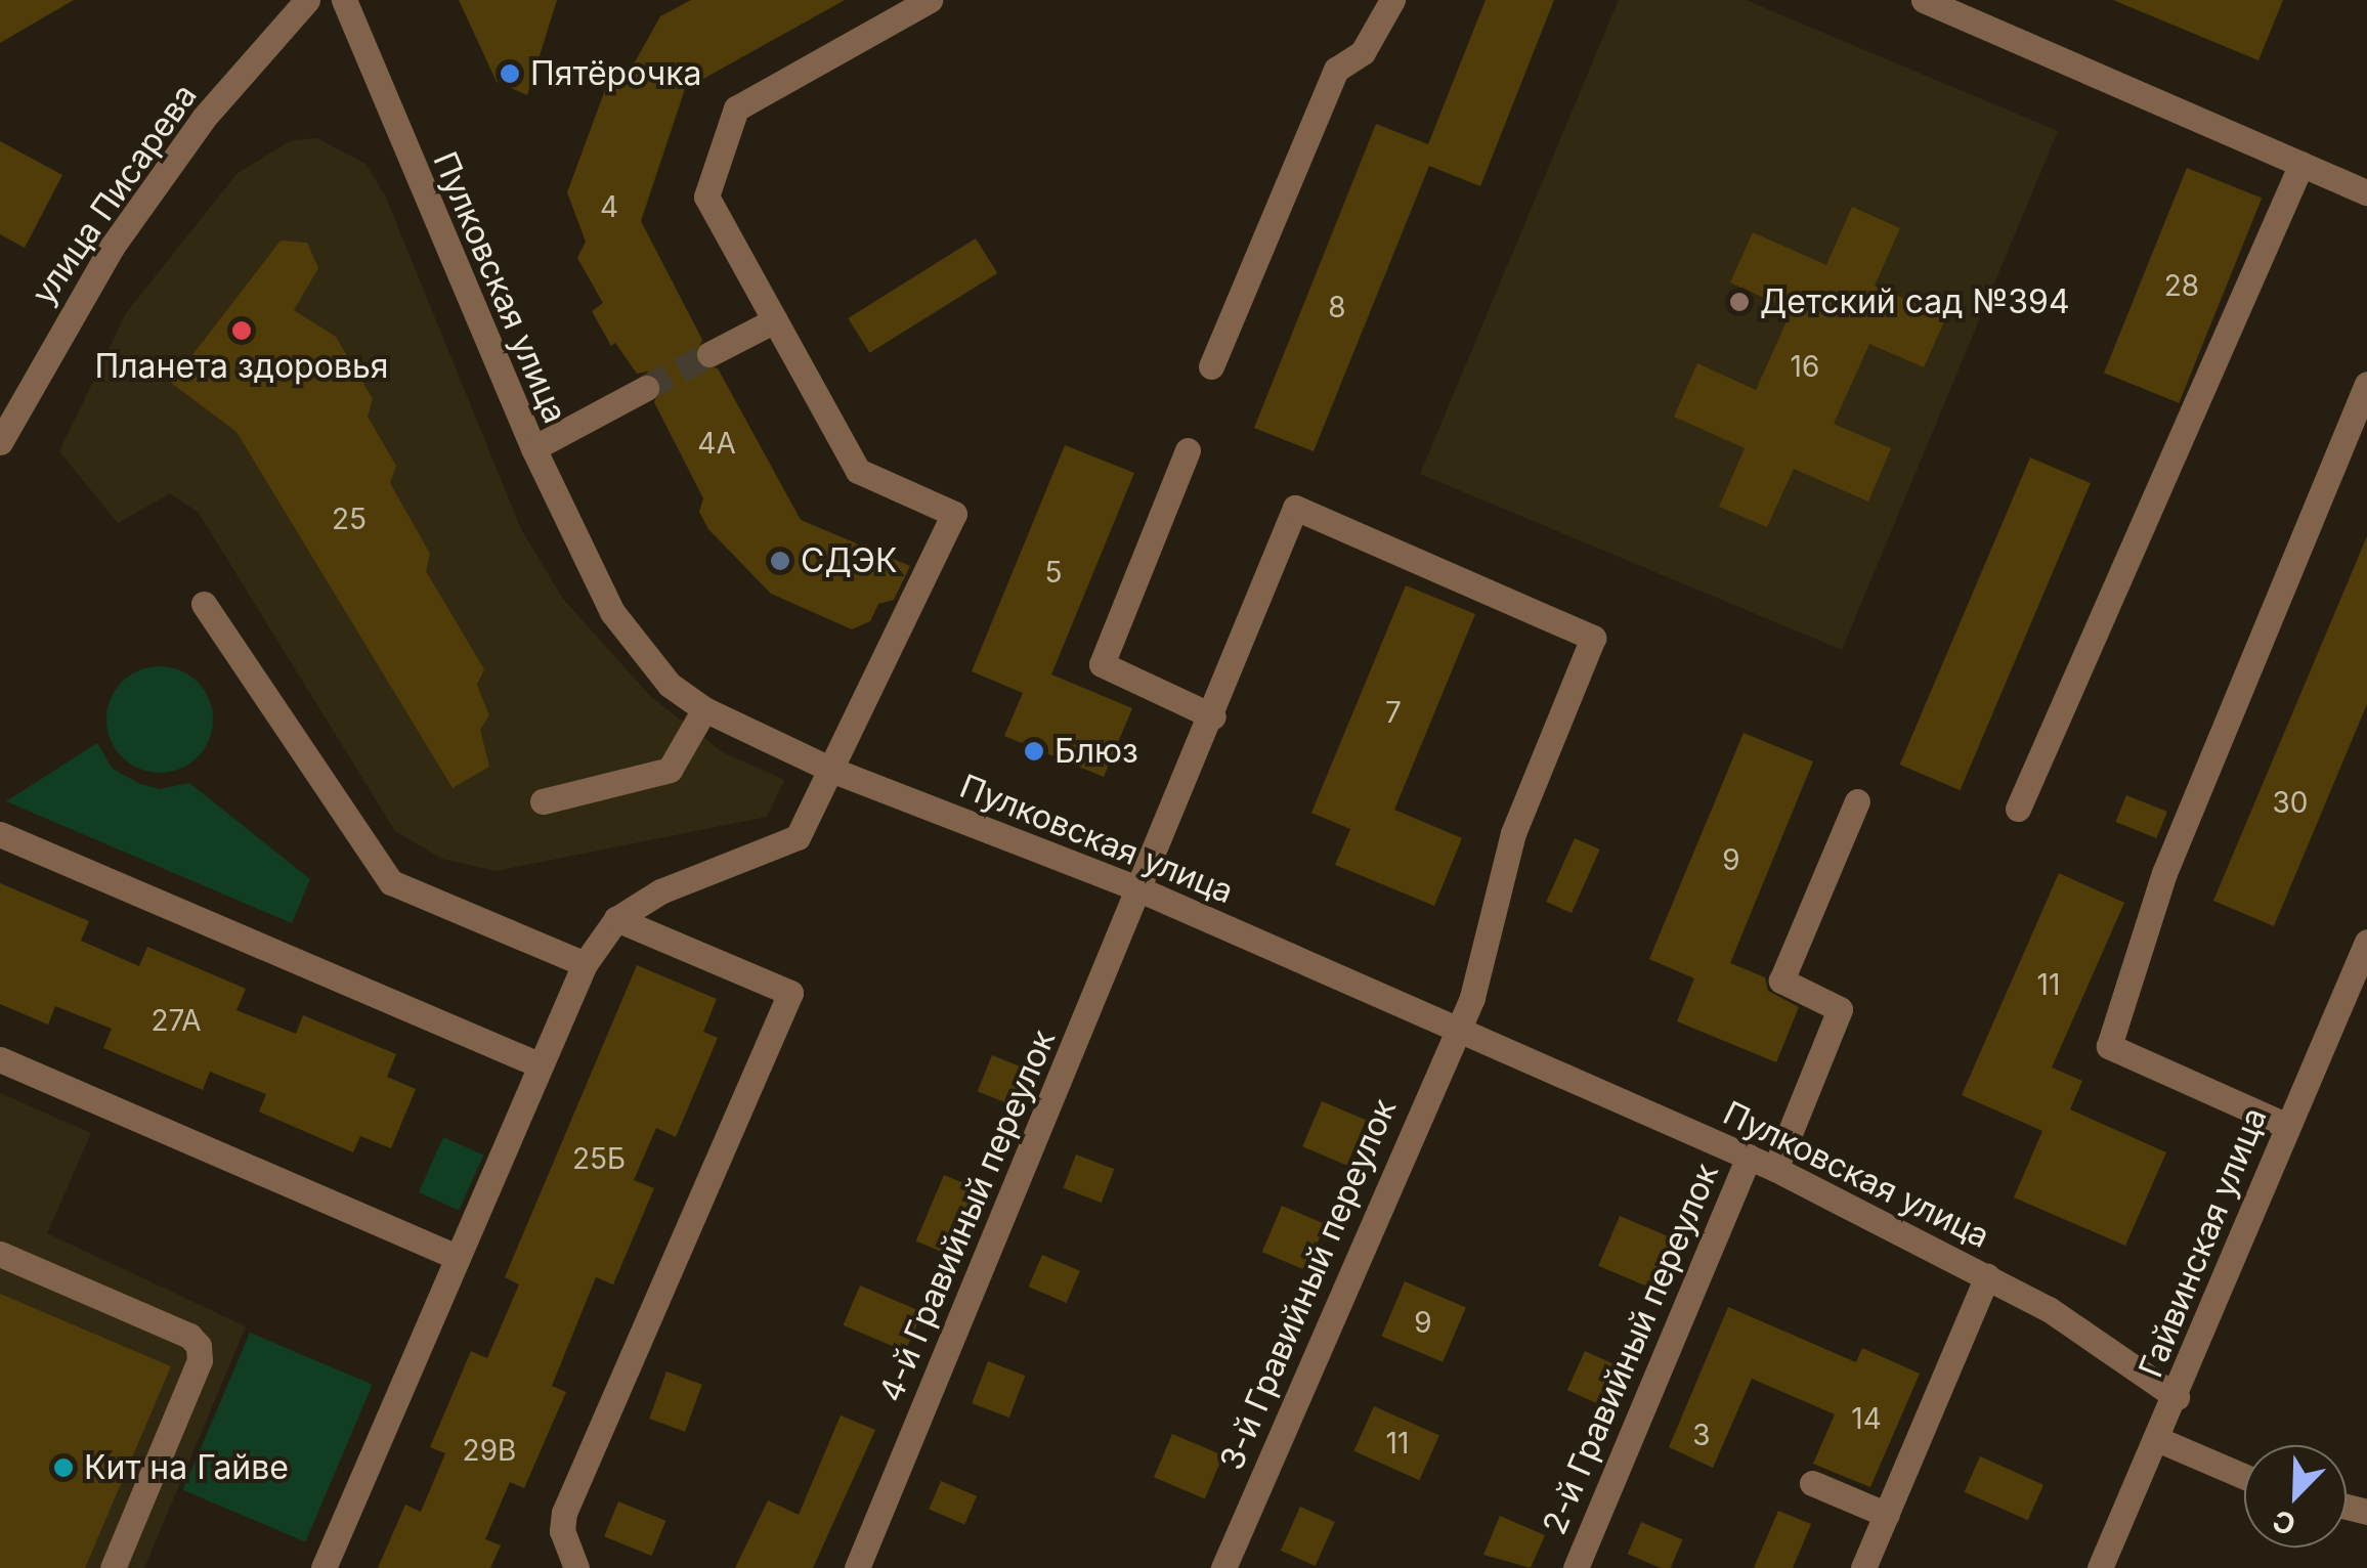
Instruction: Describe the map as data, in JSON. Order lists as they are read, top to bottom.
{
  "streets": {
    "street": [
      "улица Писарева",
      "Пулковская улица",
      "4-й Гравийный переулок",
      "Гайвинская улица",
      "3-й Гравийный переулок",
      "2-й Гравийный переулок"
    ]
  },
  "crossings": [
    ["Пулковская улица", "4-й Гравийный переулок"],
    ["Пулковская улица", "Гайвинская улица"],
    ["Пулковская улица", "3-й Гравийный переулок"],
    ["Пулковская улица", "2-й Гравийный переулок"],
    ["4-й Гравийный переулок", "3-й Гравийный переулок"]
  ],
  "places": [
    "Пятёрочка",
    "Детский сад №394",
    "Планета здоровья",
    "СДЭК",
    "Блюз",
    "Кит на Гайве"
  ],
  "house_numbers": [
    "4",
    "28",
    "8",
    "16",
    "4А",
    "25",
    "5",
    "7",
    "30",
    "9",
    "11",
    "27А",
    "25Б",
    "9",
    "14",
    "3",
    "11",
    "29В"
  ],
  "north": "bottom left"
}
